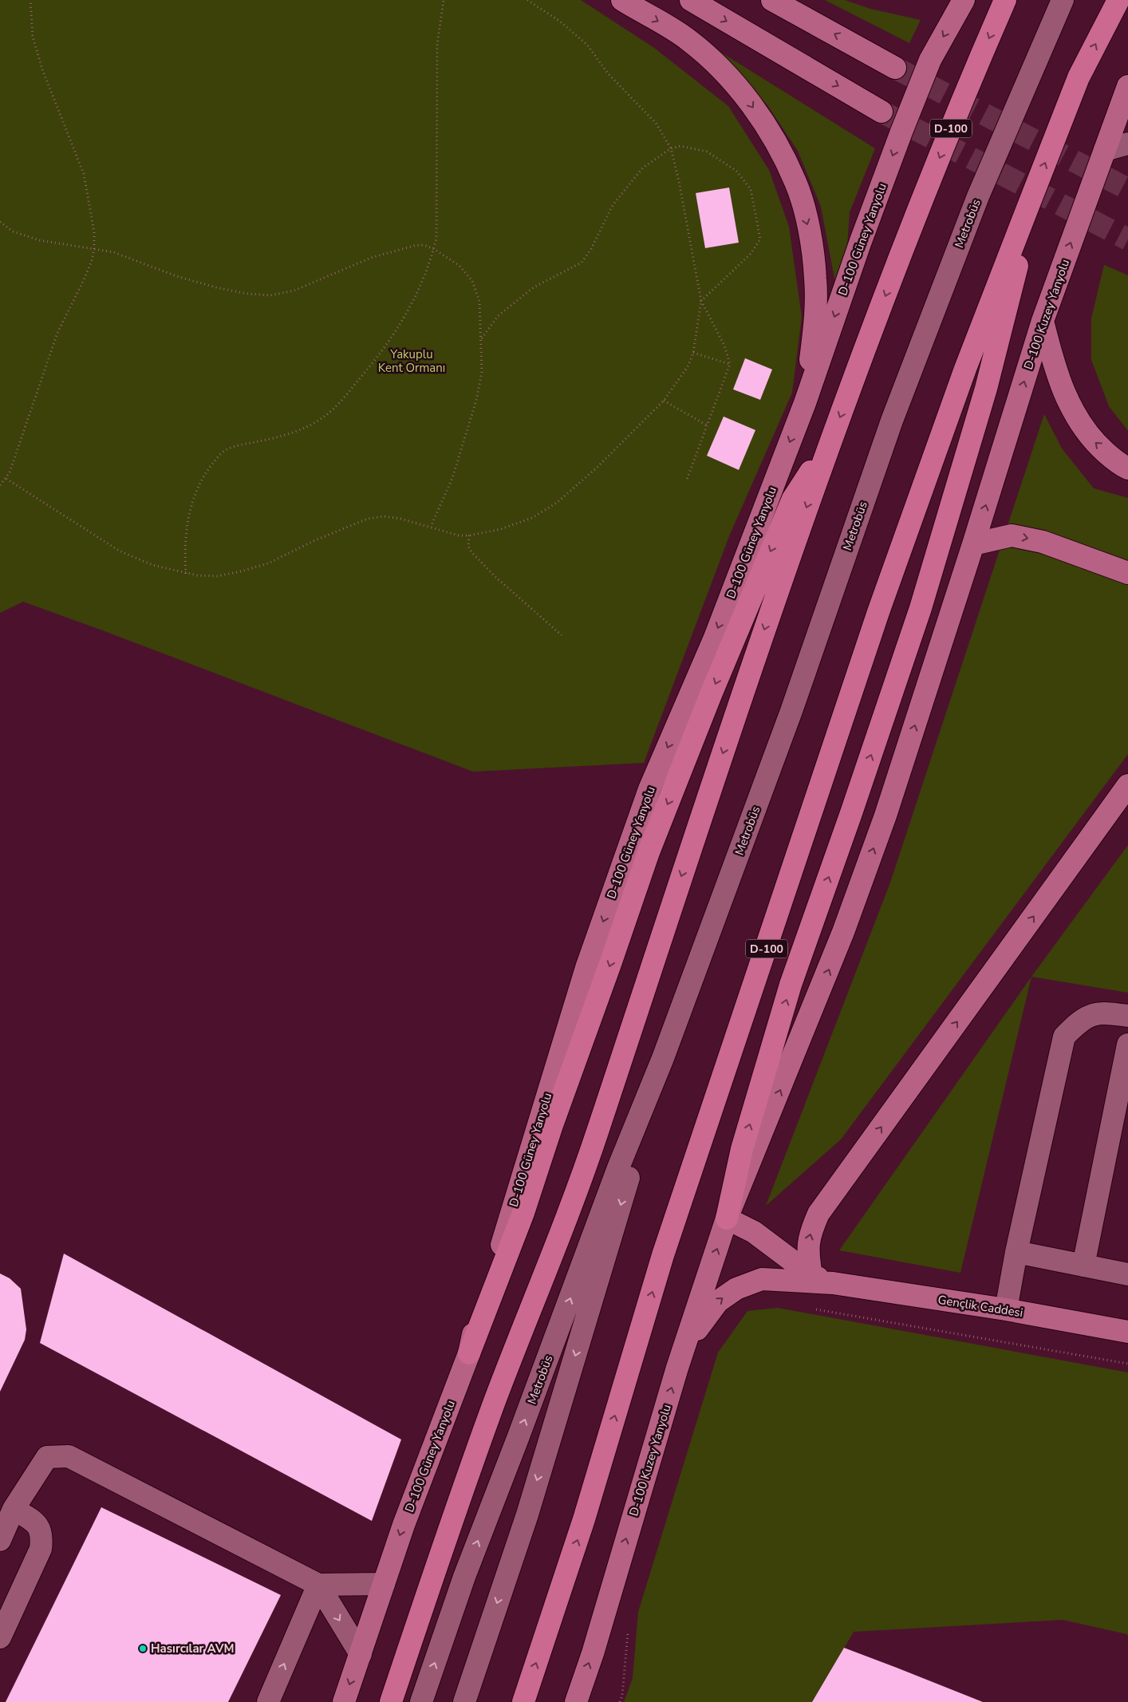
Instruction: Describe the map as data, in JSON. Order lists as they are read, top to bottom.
{
  "streets": {
    "highway": ["D-100"],
    "main road": ["D-100 Güney Yanyolu", "D-100 Kuzey Yanyolu", "Gençlik Caddesi"],
    "lane": ["Metrobüs"]
  },
  "one_way": ["D-100 Güney Yanyolu"],
  "parks": ["Yakuplu Kent Ormanı"],
  "places": ["Hasırcılar AVM"]
}
